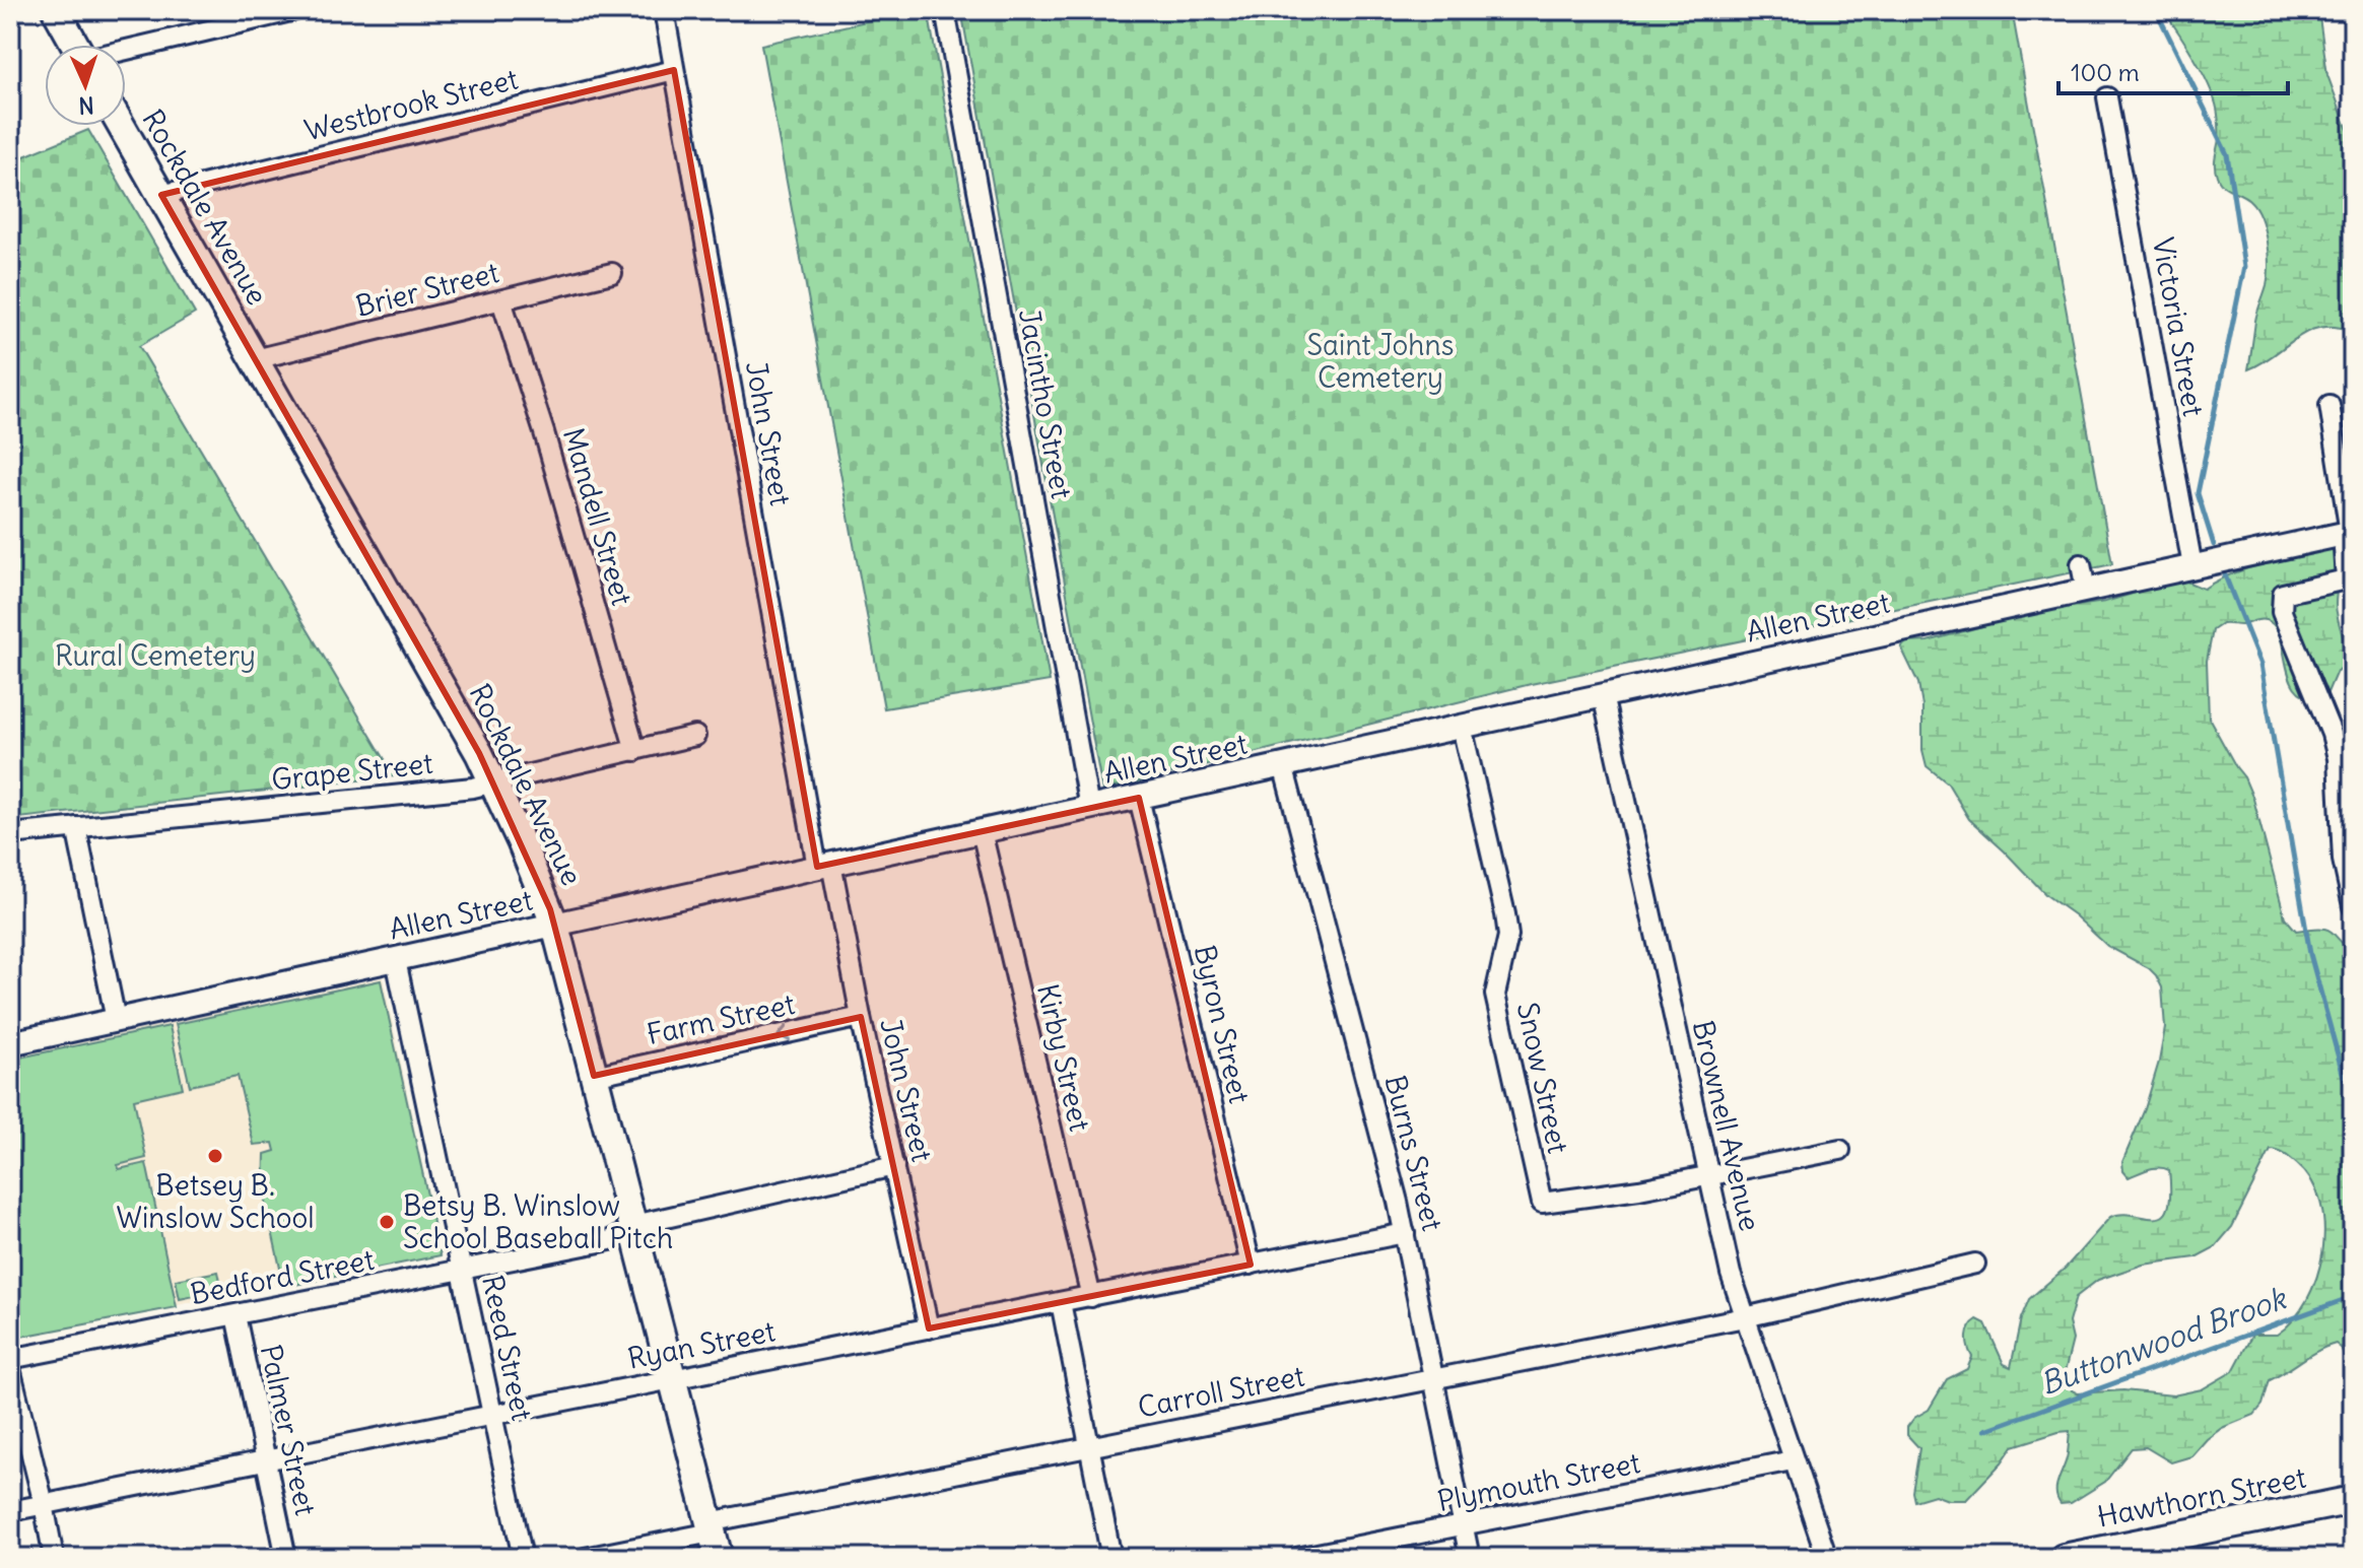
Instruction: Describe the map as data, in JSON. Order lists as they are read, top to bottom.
{
  "streets": {
    "main road": ["Rockdale Avenue", "Hawthorn Street"],
    "street": [
      "Westbrook Street",
      "Brier Street",
      "Victoria Street",
      "Jacintho Street",
      "John Street",
      "Mandell Street",
      "Allen Street",
      "Grape Street",
      "Farm Street",
      "Byron Street",
      "Kirby Street",
      "Snow Street",
      "Brownell Avenue",
      "Burns Street",
      "Bedford Street",
      "Ryan Street",
      "Reed Street",
      "Carroll Street",
      "Palmer Street",
      "Plymouth Street"
    ]
  },
  "crossings": [
    ["Westbrook Street", "Rockdale Avenue"],
    ["Westbrook Street", "John Street"],
    ["Rockdale Avenue", "Brier Street"],
    ["Rockdale Avenue", "Allen Street"],
    ["Rockdale Avenue", "Grape Street"],
    ["Rockdale Avenue", "Farm Street"],
    ["Rockdale Avenue", "Bedford Street"],
    ["Rockdale Avenue", "Ryan Street"],
    ["Rockdale Avenue", "Carroll Street"],
    ["Brier Street", "Mandell Street"],
    ["Victoria Street", "Allen Street"],
    ["Jacintho Street", "Allen Street"],
    ["John Street", "Allen Street"],
    ["John Street", "Farm Street"],
    ["John Street", "Bedford Street"],
    ["John Street", "Ryan Street"],
    ["Mandell Street", "Grape Street"],
    ["Allen Street", "Byron Street"],
    ["Allen Street", "Kirby Street"],
    ["Allen Street", "Snow Street"],
    ["Allen Street", "Brownell Avenue"],
    ["Allen Street", "Burns Street"],
    ["Allen Street", "Reed Street"],
    ["Byron Street", "Ryan Street"],
    ["Kirby Street", "Ryan Street"],
    ["Snow Street", "Brownell Avenue"],
    ["Brownell Avenue", "Carroll Street"],
    ["Brownell Avenue", "Plymouth Street"],
    ["Burns Street", "Ryan Street"],
    ["Burns Street", "Carroll Street"],
    ["Burns Street", "Plymouth Street"],
    ["Bedford Street", "Reed Street"],
    ["Bedford Street", "Palmer Street"],
    ["Ryan Street", "Reed Street"],
    ["Ryan Street", "Palmer Street"]
  ],
  "one_way": ["Farm Street"],
  "water": ["Buttonwood Brook"],
  "parks": ["Saint Johns Cemetery", "Rural Cemetery"],
  "places": ["Betsey B. Winslow School", "Betsy B. Winslow School Baseball Pitch"],
  "scale_bar": "100 m",
  "north": "bottom"
}
